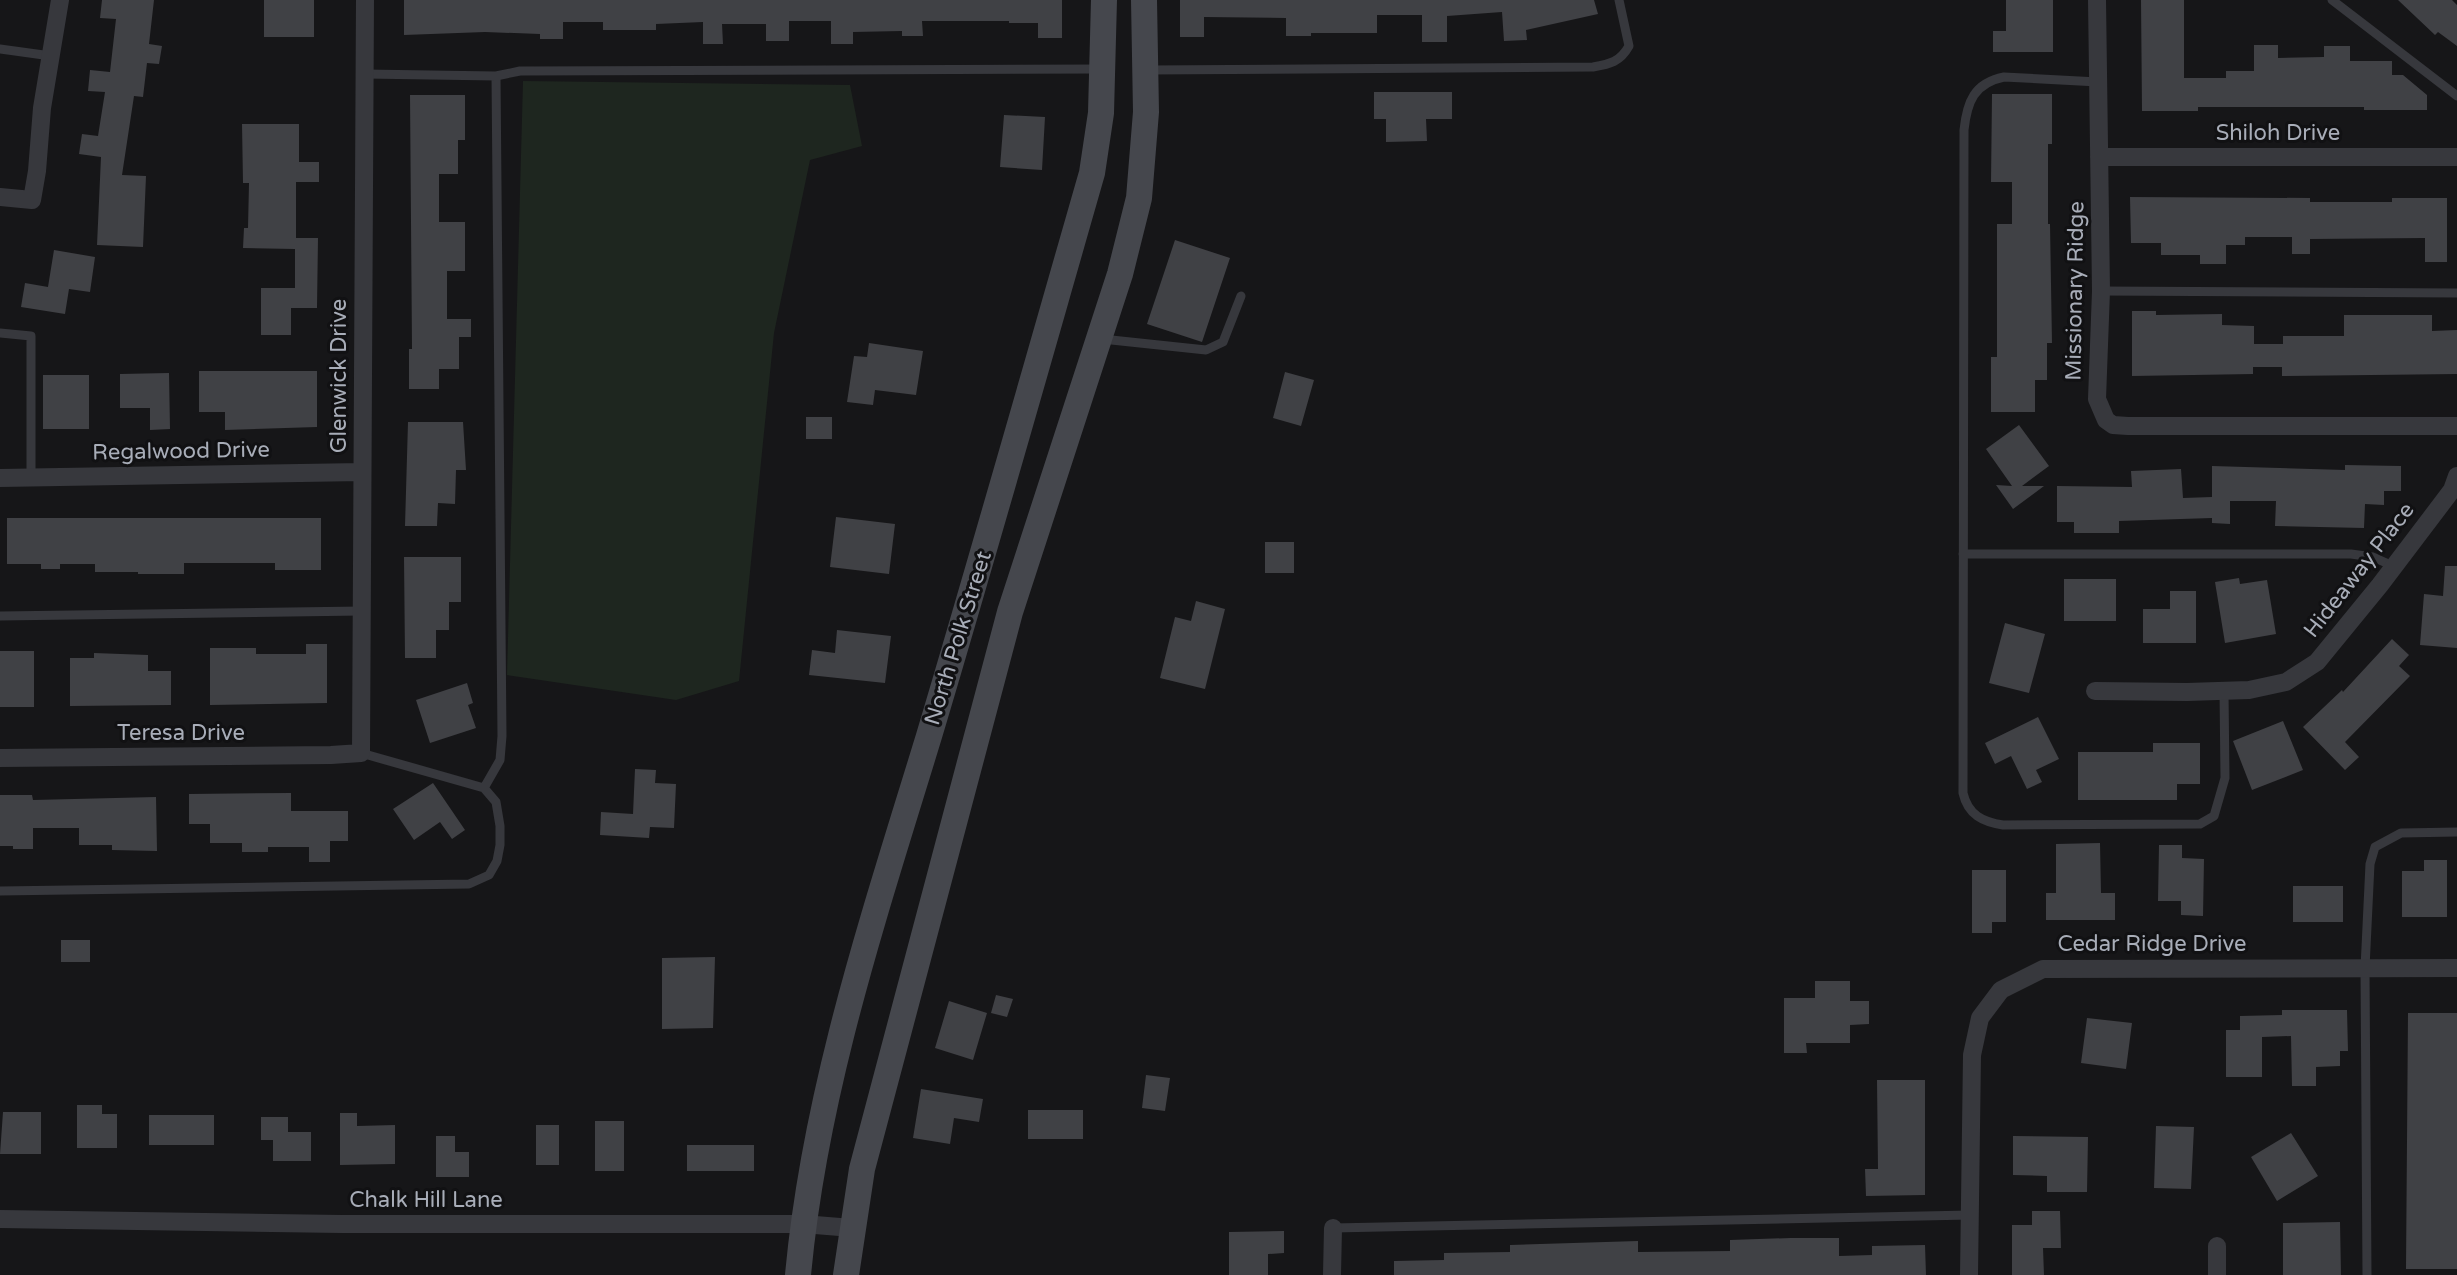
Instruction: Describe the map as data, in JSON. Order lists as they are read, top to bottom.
{
  "streets": {
    "main road": ["North Polk Street"],
    "street": [
      "Shiloh Drive",
      "Missionary Ridge",
      "Glenwick Drive",
      "Regalwood Drive",
      "Hideaway Place",
      "Teresa Drive",
      "Cedar Ridge Drive",
      "Chalk Hill Lane"
    ]
  },
  "crossings": [
    ["Shiloh Drive", "Missionary Ridge"],
    ["Glenwick Drive", "Regalwood Drive"],
    ["Glenwick Drive", "Teresa Drive"],
    ["North Polk Street", "Chalk Hill Lane"]
  ]
}
